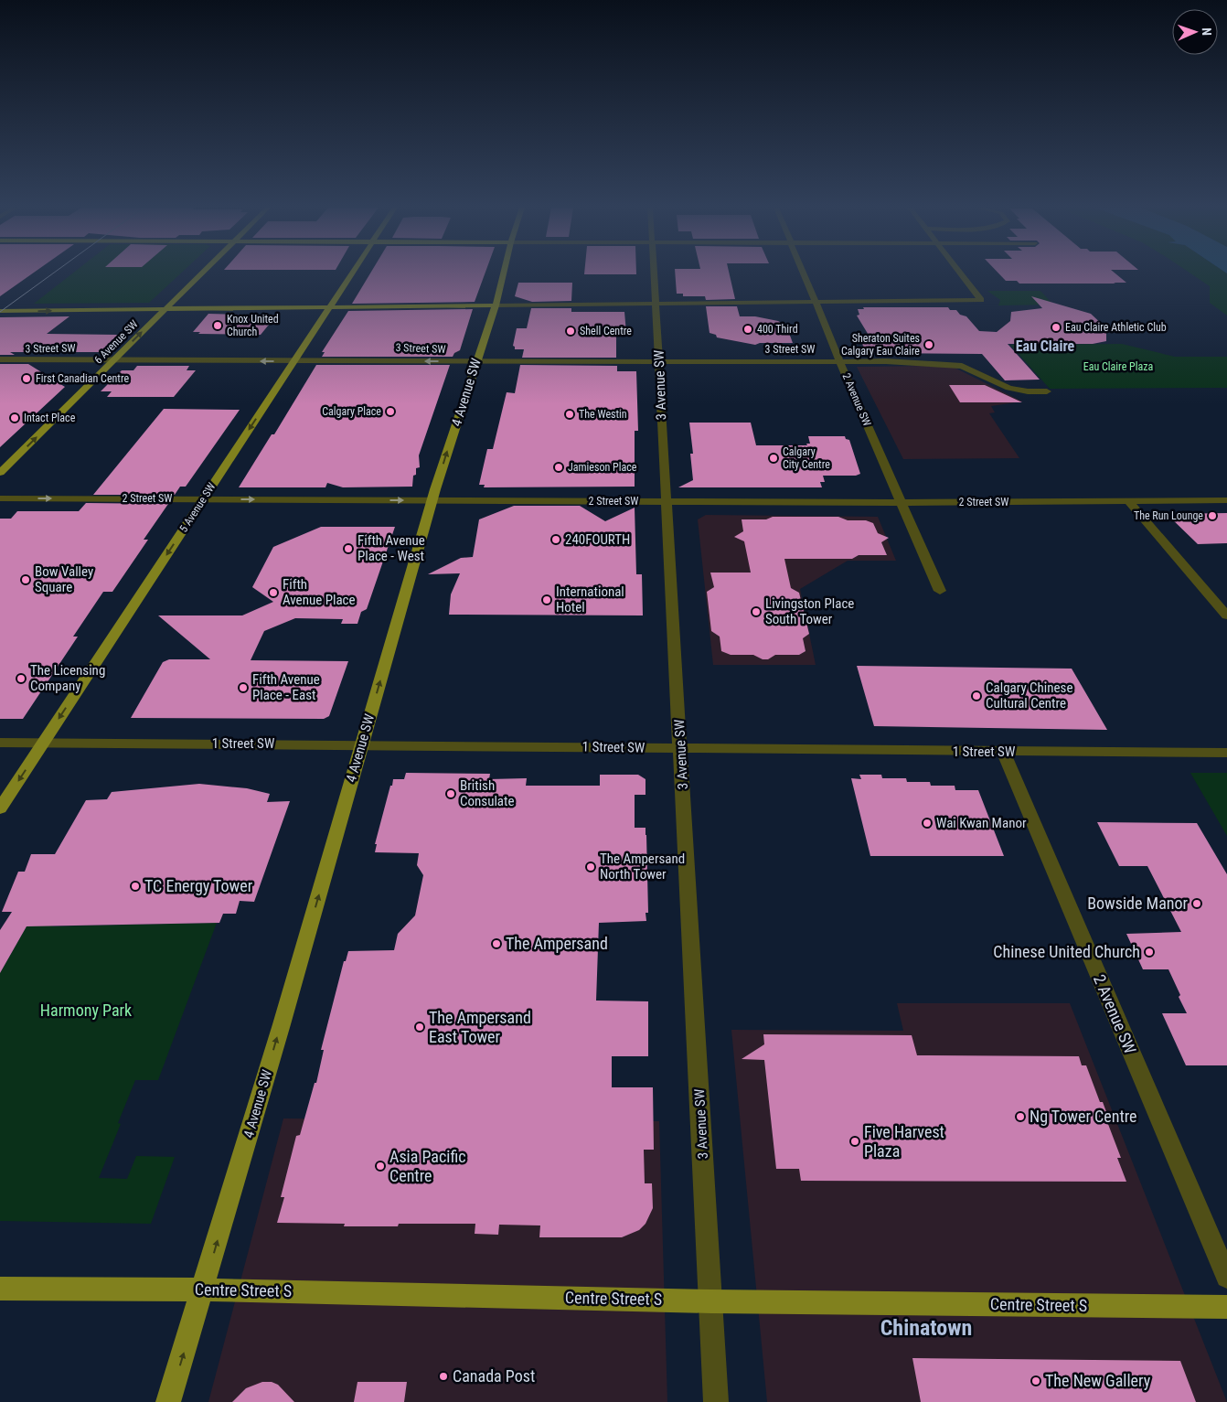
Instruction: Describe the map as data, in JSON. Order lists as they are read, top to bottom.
{
  "streets": {
    "main road": [
      "6 Avenue SW",
      "4 Avenue SW",
      "5 Avenue SW",
      "Centre Street S"
    ],
    "street": [
      "3 Street SW",
      "3 Avenue SW",
      "2 Avenue SW",
      "2 Street SW",
      "1 Street SW"
    ]
  },
  "crossings": [
    ["6 Avenue SW", "3 Street SW"],
    ["3 Street SW", "3 Avenue SW"],
    ["3 Street SW", "4 Avenue SW"],
    ["3 Street SW", "2 Avenue SW"],
    ["3 Street SW", "5 Avenue SW"],
    ["3 Avenue SW", "2 Street SW"],
    ["3 Avenue SW", "1 Street SW"],
    ["3 Avenue SW", "Centre Street S"],
    ["4 Avenue SW", "2 Street SW"],
    ["4 Avenue SW", "1 Street SW"],
    ["4 Avenue SW", "Centre Street S"],
    ["2 Avenue SW", "2 Street SW"],
    ["2 Avenue SW", "1 Street SW"],
    ["2 Street SW", "5 Avenue SW"],
    ["5 Avenue SW", "1 Street SW"]
  ],
  "one_way": [
    "6 Avenue SW",
    "4 Avenue SW",
    "2 Street SW",
    "5 Avenue SW"
  ],
  "districts": ["Eau Claire", "Chinatown"],
  "parks": ["Eau Claire Plaza", "Harmony Park"],
  "places": [
    "Knox United Church",
    "Eau Claire Athletic Club",
    "400 Third",
    "Shell Centre",
    "Sheraton Suites Calgary Eau Claire",
    "First Canadian Centre",
    "Calgary Place",
    "The Westin",
    "Intact Place",
    "Calgary City Centre",
    "Jamieson Place",
    "The Run Lounge",
    "240FOURTH",
    "Fifth Avenue Place - West",
    "Bow Valley Square",
    "Fifth Avenue Place",
    "International Hotel",
    "Livingston Place South Tower",
    "The Licensing Company",
    "Fifth Avenue Place - East",
    "Calgary Chinese Cultural Centre",
    "British Consulate",
    "Wai Kwan Manor",
    "The Ampersand North Tower",
    "TC Energy Tower",
    "Bowside Manor",
    "The Ampersand",
    "Chinese United Church",
    "The Ampersand East Tower",
    "Ng Tower Centre",
    "Five Harvest Plaza",
    "Asia Pacific Centre",
    "Canada Post",
    "The New Gallery"
  ],
  "north": "right"
}
